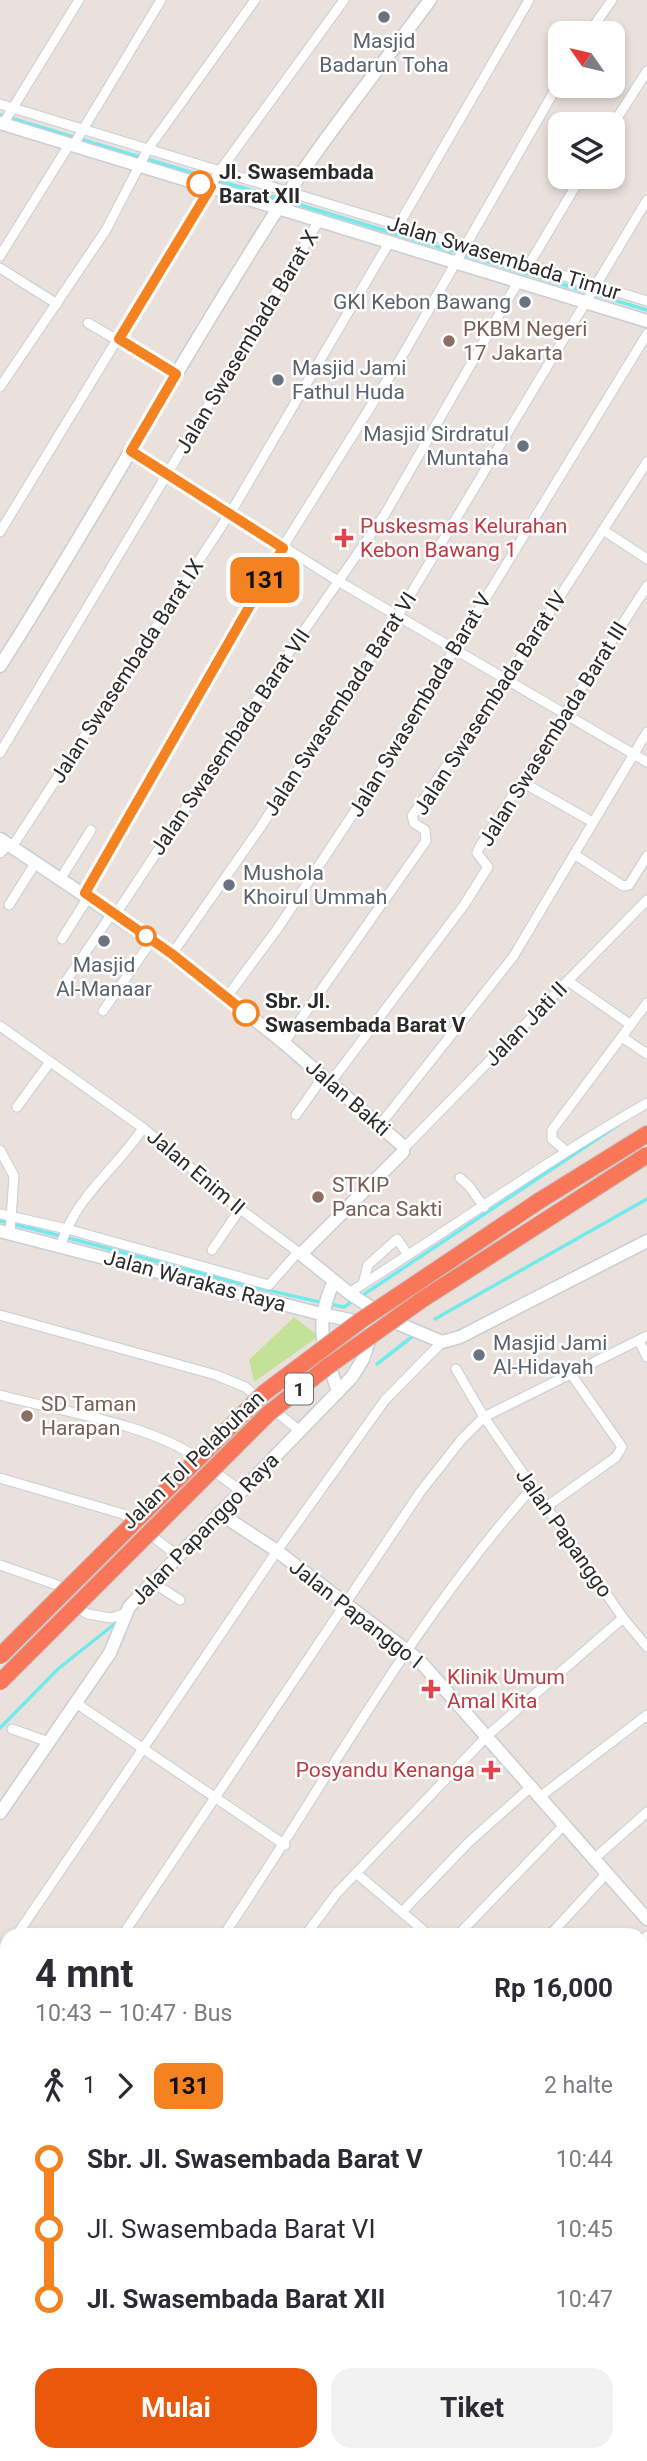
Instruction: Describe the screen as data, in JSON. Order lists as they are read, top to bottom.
{
  "streets": {
    "highway": ["1", "Jalan Tol Pelabuhan"],
    "street": [
      "Jalan Swasembada Timur",
      "Jalan Swasembada Barat X",
      "Jalan Swasembada Barat IX",
      "Jalan Swasembada Barat IV",
      "Jalan Swasembada Barat VI",
      "Jalan Swasembada Barat V",
      "Jalan Swasembada Barat III",
      "Jalan Swasembada Barat VII",
      "Jalan Jati II",
      "Jalan Bakti",
      "Jalan Enim II",
      "Jalan Warakas Raya",
      "Jalan Papanggo Raya",
      "Jalan Papanggo",
      "Jalan Papanggo I"
    ]
  },
  "crossings": [
    ["Jalan Swasembada Timur", "Jalan Swasembada Barat VI"],
    ["Jalan Swasembada Barat IX", "Jalan Bakti"],
    ["Jalan Swasembada Barat IV", "Jalan Bakti"],
    ["Jalan Swasembada Barat VI", "Jalan Bakti"],
    ["Jalan Swasembada Barat V", "Jalan Bakti"],
    ["Jalan Swasembada Barat III", "Jalan Bakti"],
    ["Jalan Swasembada Barat VII", "Jalan Bakti"],
    ["Jalan Jati II", "Jalan Bakti"],
    ["Jalan Bakti", "Jalan Enim II"],
    ["Jalan Warakas Raya", "Jalan Papanggo Raya"],
    ["Jalan Papanggo Raya", "Jalan Papanggo I"]
  ],
  "places": {
    "other": [
      "Masjid Badarun Toha",
      "Jl. Swasembada Barat XII",
      "GKI Kebon Bawang",
      "PKBM Negeri 17 Jakarta",
      "Masjid Jami Fathul Huda",
      "Masjid Sirdratul Muntaha",
      "Mushola Khoirul Ummah",
      "Masjid Al-Manaar",
      "Sbr. Jl. Swasembada Barat V",
      "STKIP Panca Sakti",
      "Masjid Jami Al-Hidayah",
      "SD Taman Harapan"
    ],
    "health": ["Puskesmas Kelurahan Kebon Bawang 1", "Klinik Umum Amal Kita", "Posyandu Kenanga"]
  },
  "lines": ["bus line 131"],
  "north": "top left",
  "page": {
    "on_map": "131",
    "heading": ["4 mnt", "10:43 – 10:47 · Bus", "Rp 16,000"],
    "legs": ["1", "131", "2 halte"],
    "list": [
      {
        "name": "Sbr. Jl. Swasembada Barat V",
        "value": "10:44"
      },
      {
        "name": "Jl. Swasembada Barat VI",
        "value": "10:45"
      },
      {
        "name": "Jl. Swasembada Barat XII",
        "value": "10:47"
      }
    ],
    "buttons": ["Mulai", "Tiket"]
  }
}
